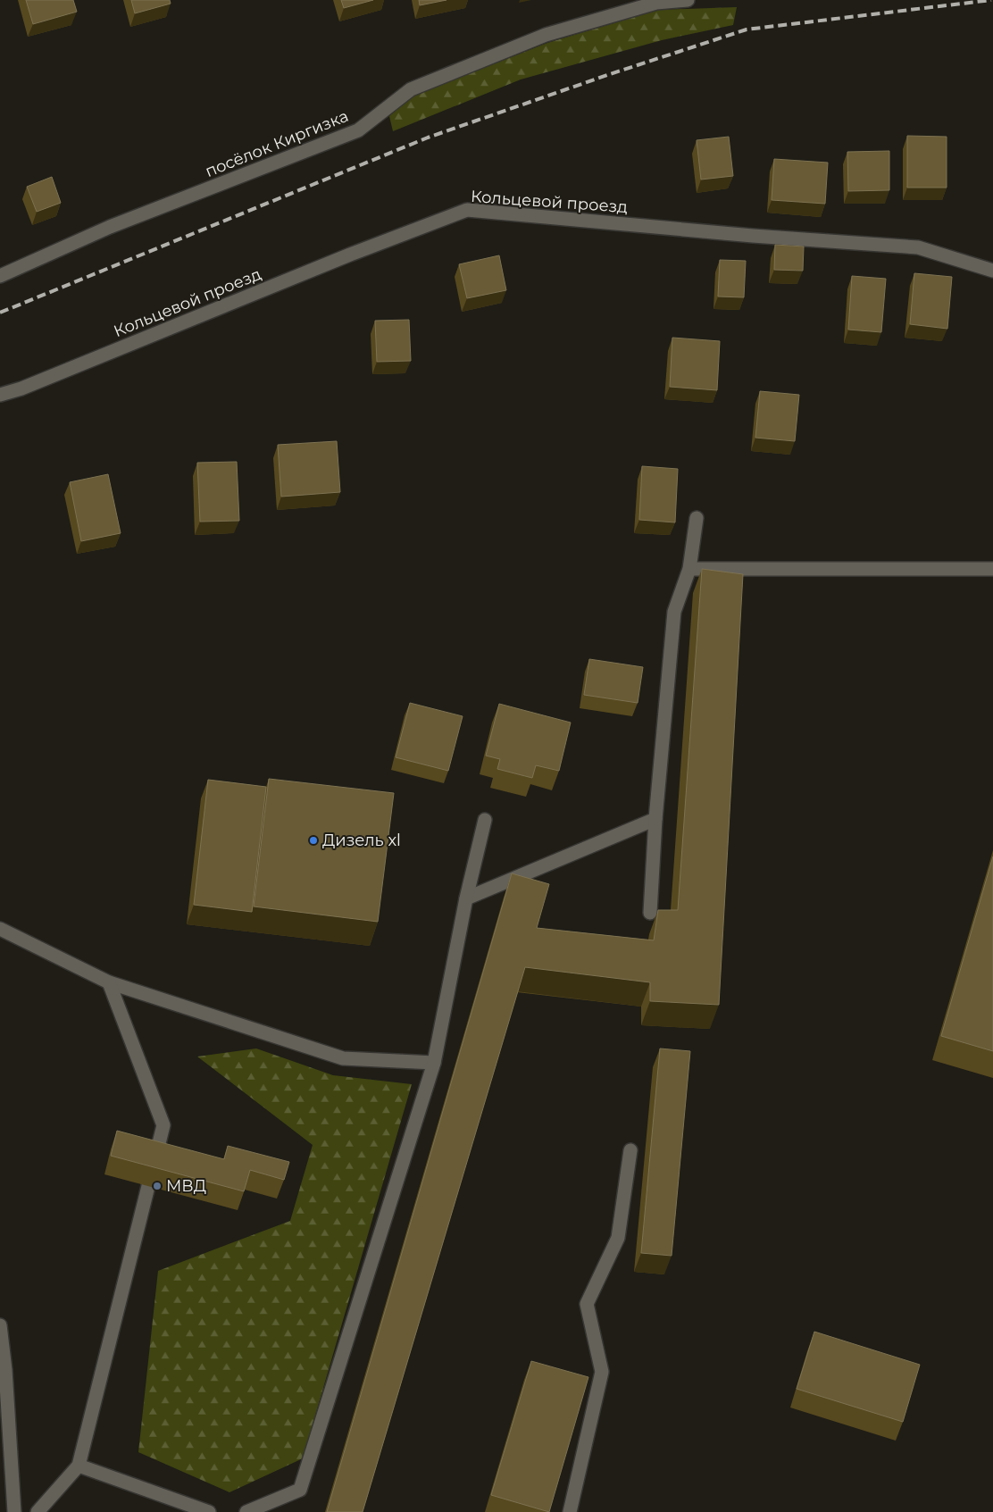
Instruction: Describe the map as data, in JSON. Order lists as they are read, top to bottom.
{
  "streets": {
    "street": ["посёлок Киргизка", "Кольцевой проезд"]
  },
  "places": ["Дизель xl", "МВД"]
}
